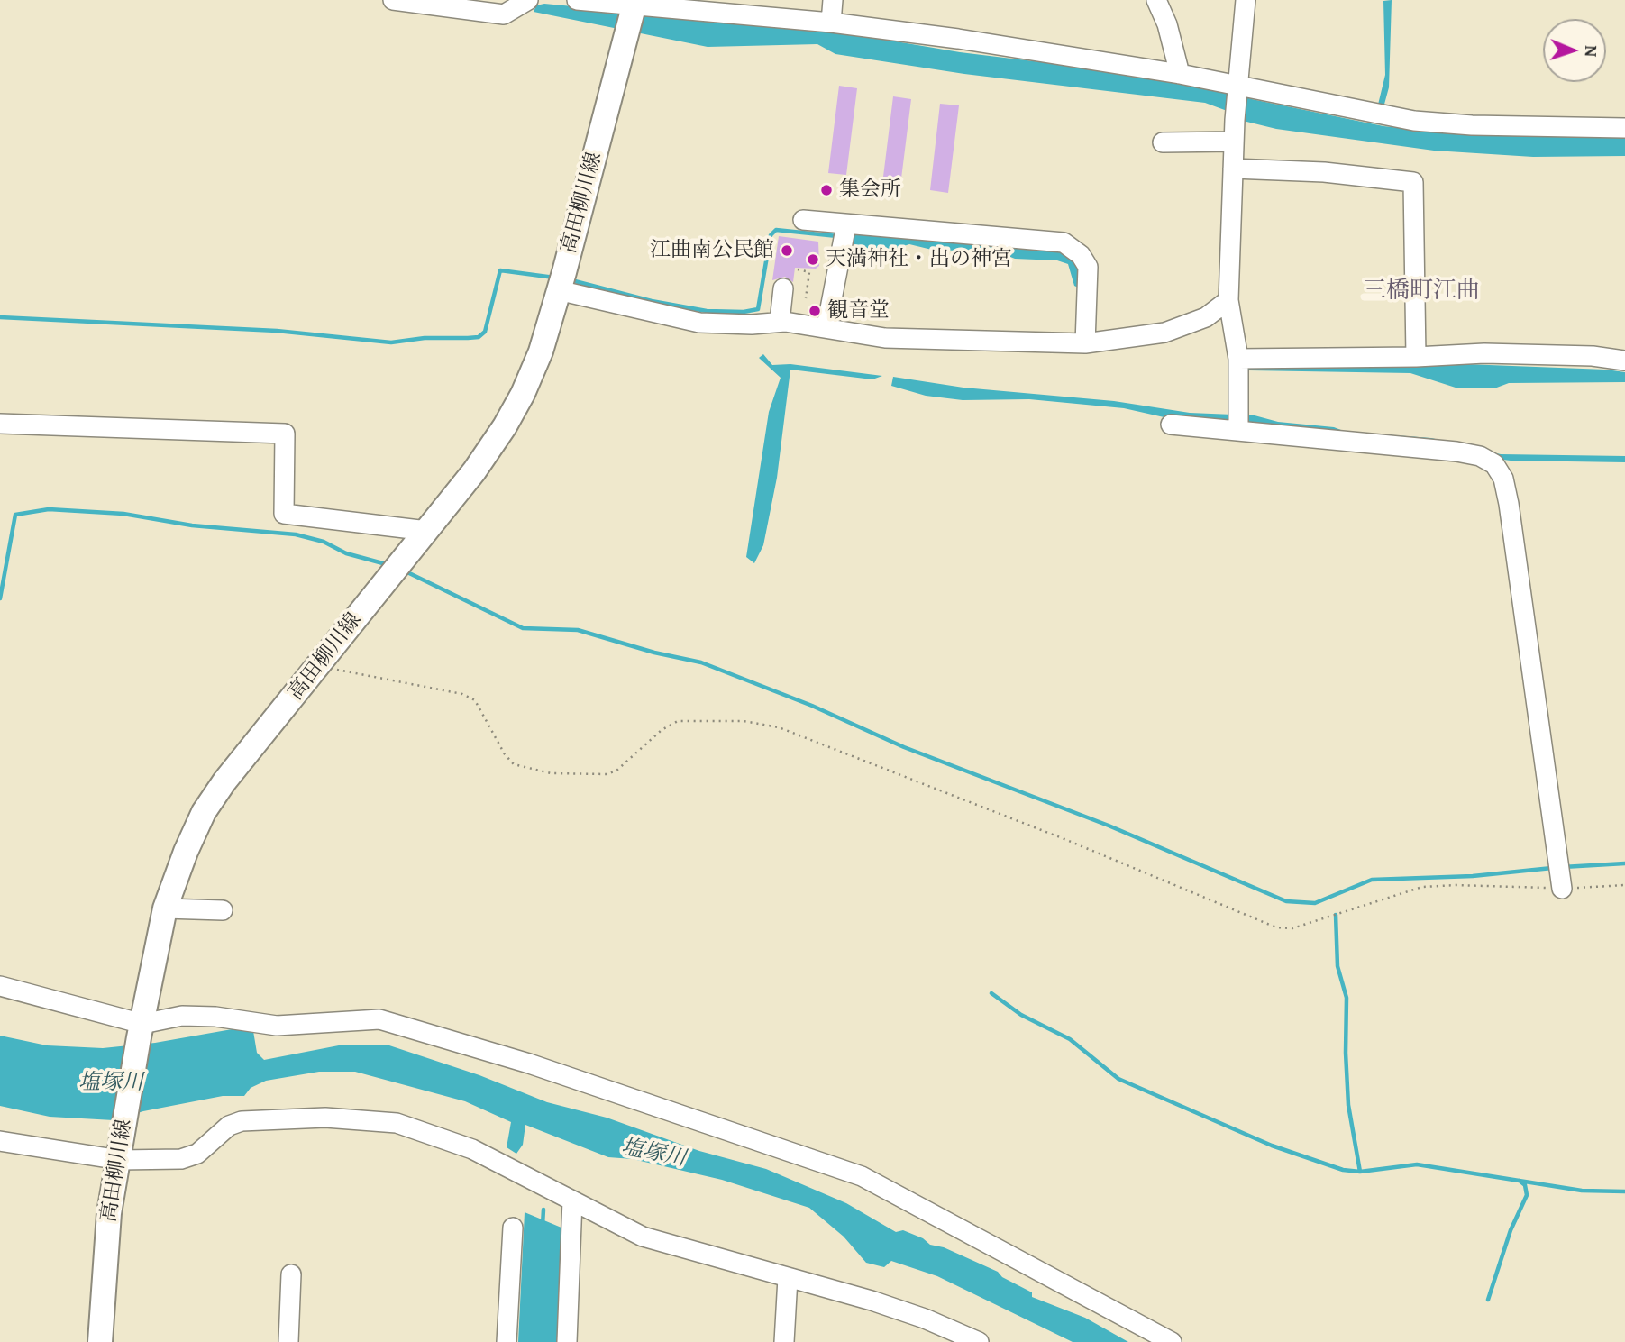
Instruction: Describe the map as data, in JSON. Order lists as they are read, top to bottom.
{
  "streets": {
    "main road": ["高田柳川線"]
  },
  "districts": ["三橋町江曲"],
  "water": ["塩塚川"],
  "places": [
    "集会所",
    "江曲南公民館",
    "天満神社・出の神宮",
    "観音堂"
  ],
  "north": "right"
}
